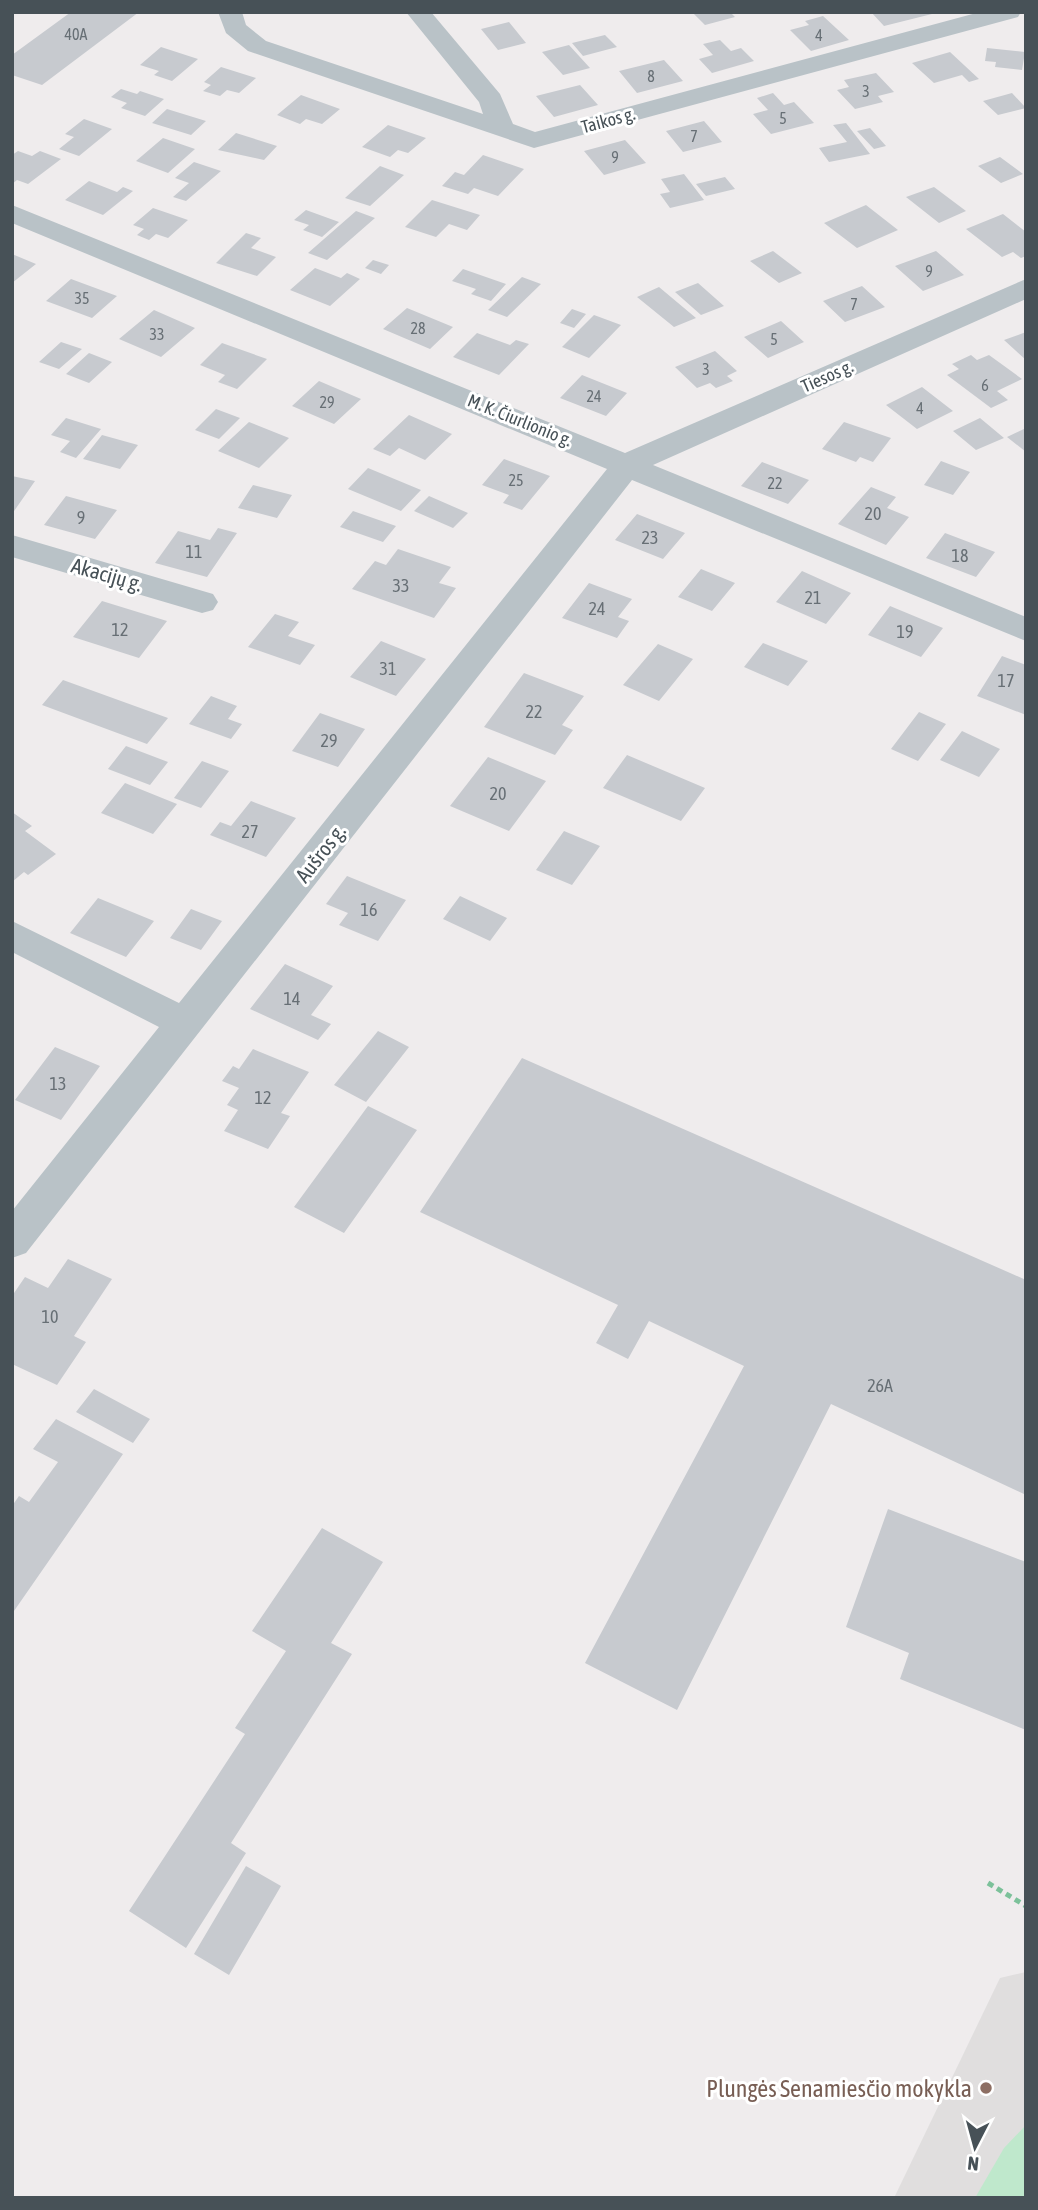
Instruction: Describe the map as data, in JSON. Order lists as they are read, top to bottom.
{
  "streets": {
    "street": [
      "Taikos g.",
      "Tiesos g.",
      "M. K. Čiurlionio g.",
      "Akacijų g.",
      "Aušros g."
    ]
  },
  "crossings": [
    ["Tiesos g.", "M. K. Čiurlionio g."],
    ["Tiesos g.", "Aušros g."],
    ["M. K. Čiurlionio g.", "Aušros g."]
  ],
  "places": ["Plungės Senamiesčio mokykla"],
  "house_numbers": [
    "40A",
    "4",
    "8",
    "3",
    "5",
    "7",
    "9",
    "9",
    "35",
    "7",
    "28",
    "33",
    "5",
    "3",
    "6",
    "24",
    "29",
    "4",
    "25",
    "22",
    "20",
    "9",
    "23",
    "11",
    "18",
    "33",
    "21",
    "24",
    "12",
    "19",
    "31",
    "17",
    "22",
    "29",
    "20",
    "27",
    "16",
    "14",
    "13",
    "12",
    "10",
    "26A"
  ],
  "north": "bottom"
}
